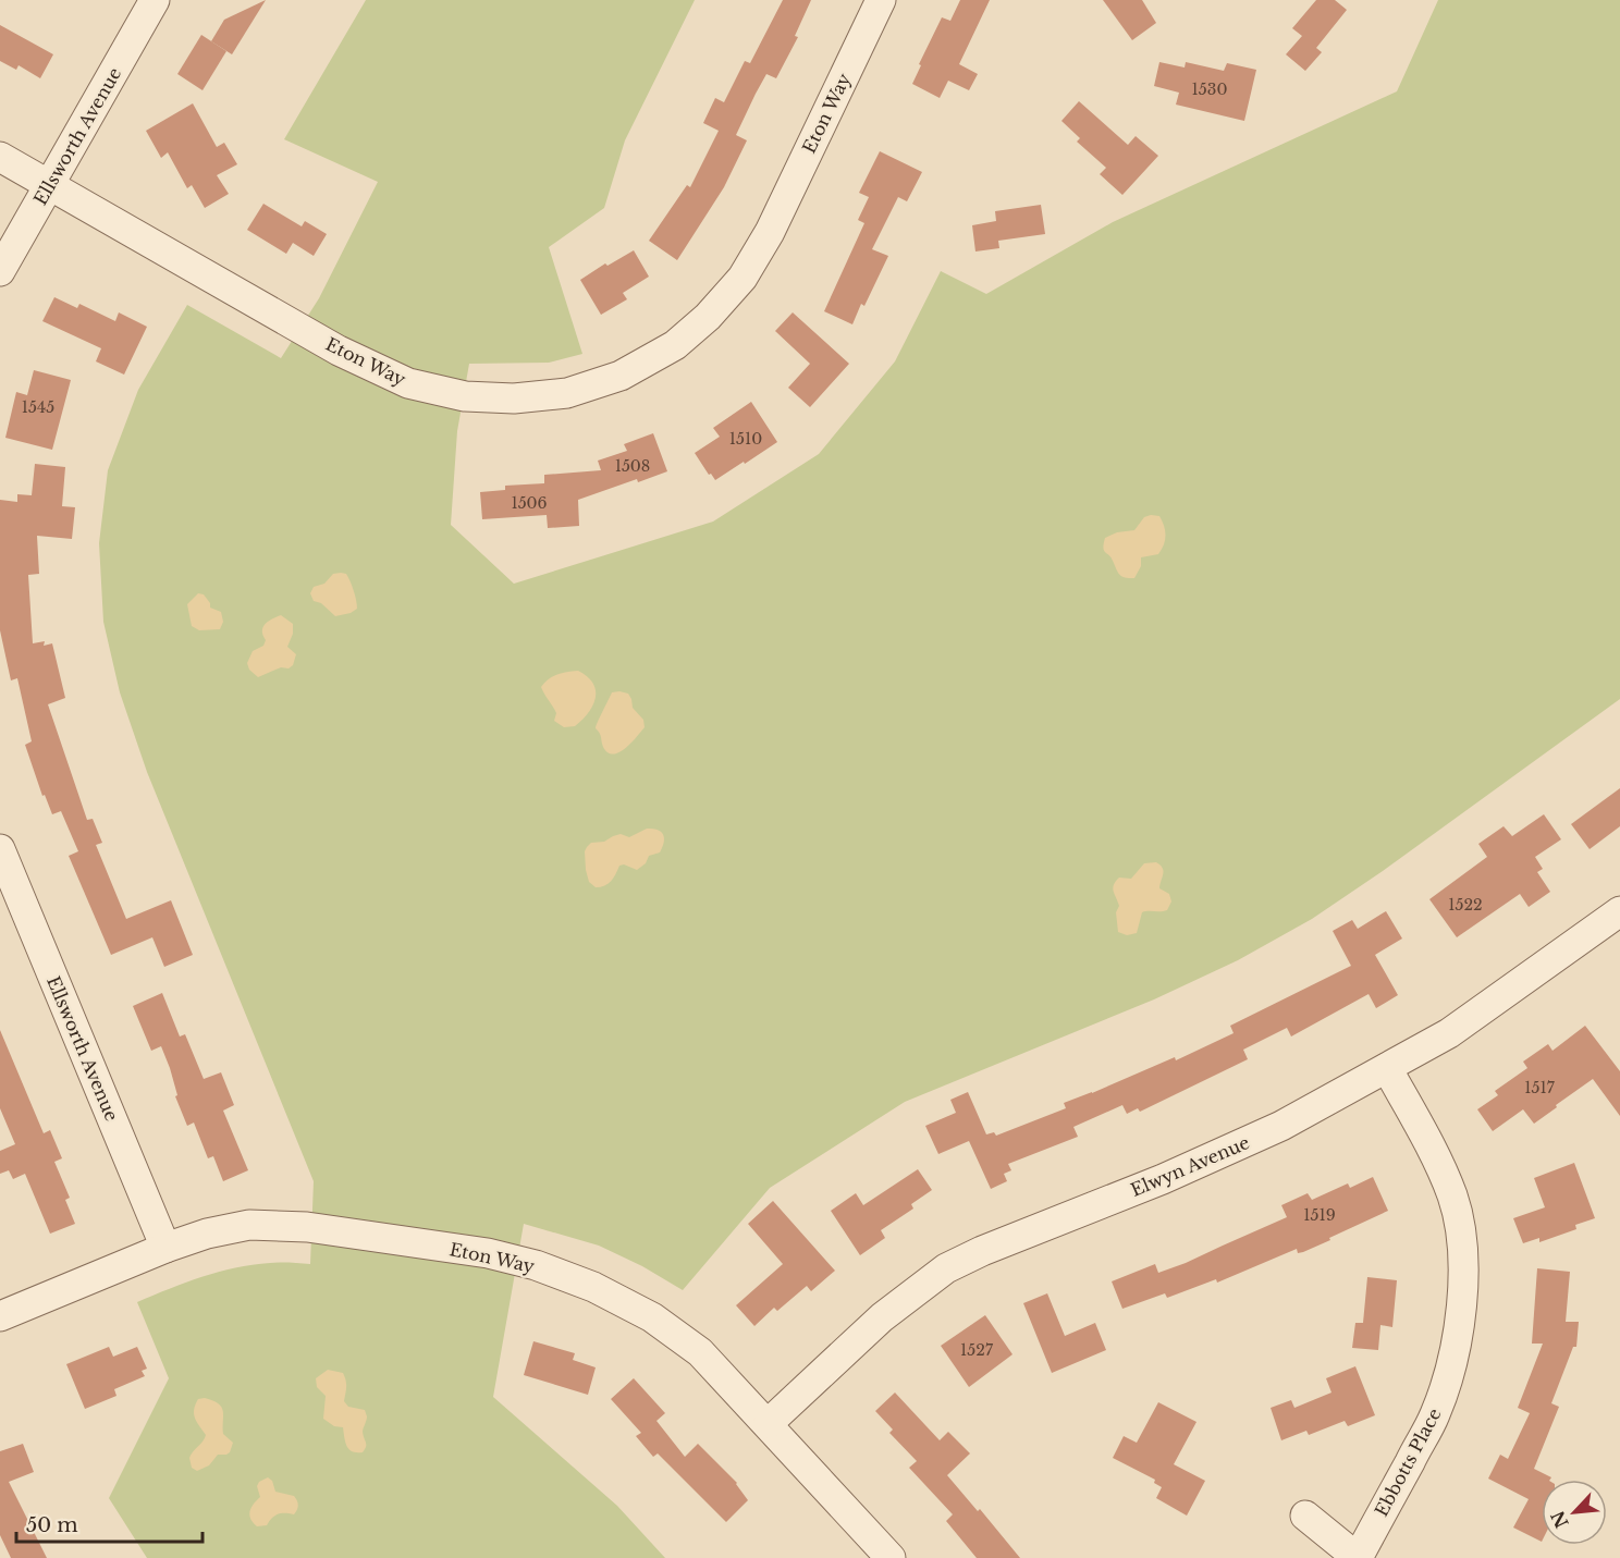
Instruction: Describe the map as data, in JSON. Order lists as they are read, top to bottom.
{
  "streets": {
    "street": [
      "Eton Way",
      "Ellsworth Avenue",
      "Elwyn Avenue",
      "Ebbotts Place"
    ]
  },
  "crossings": [
    ["Eton Way", "Ellsworth Avenue"],
    ["Eton Way", "Elwyn Avenue"],
    ["Elwyn Avenue", "Ebbotts Place"]
  ],
  "house_numbers": [
    "1530",
    "1545",
    "1510",
    "1508",
    "1506",
    "1522",
    "1517",
    "1519",
    "1527"
  ],
  "scale_bar": "50 m",
  "north": "bottom left"
}
